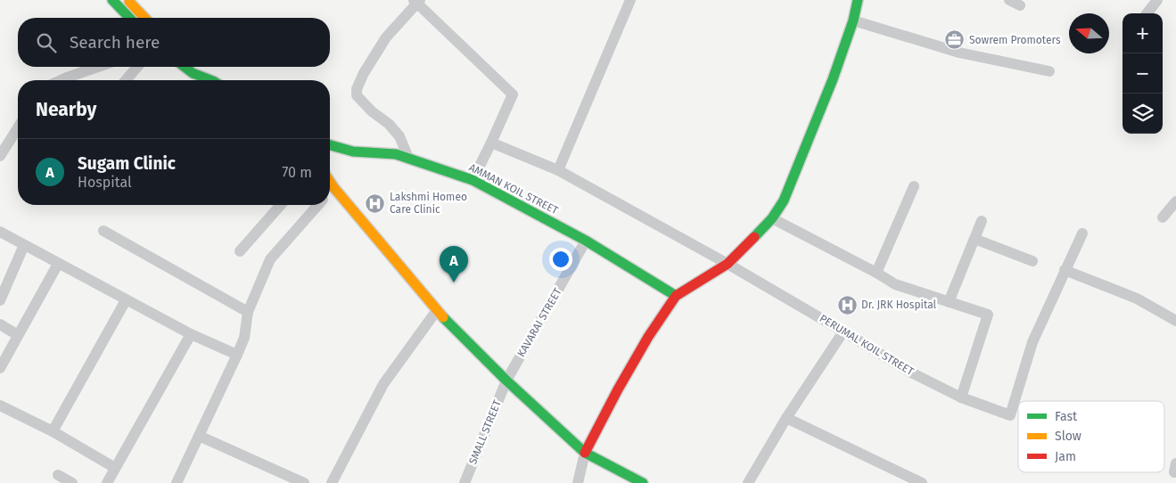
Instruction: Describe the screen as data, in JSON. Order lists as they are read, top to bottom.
{
  "streets": {
    "main road": ["AMMAN KOIL STREET"],
    "street": ["KAVARAI STREET", "PERUMAL KOIL STREET", "SMALL STREET"]
  },
  "crossings": [
    ["AMMAN KOIL STREET", "KAVARAI STREET"],
    ["KAVARAI STREET", "SMALL STREET"]
  ],
  "places": {
    "office": ["Sowrem Promoters"],
    "hospital": ["Lakshmi Homeo Care Clinic", "Dr. JRK Hospital"]
  },
  "legend": ["Fast", "Slow", "Jam"],
  "north": "left",
  "page": {
    "map_buttons": ["+", "−"],
    "search": "Search here",
    "heading": "Nearby",
    "list": [
      {
        "mark": "A",
        "name": "Sugam Clinic",
        "note": "Hospital",
        "value": "70 m"
      }
    ],
    "pins": "A"
  }
}
